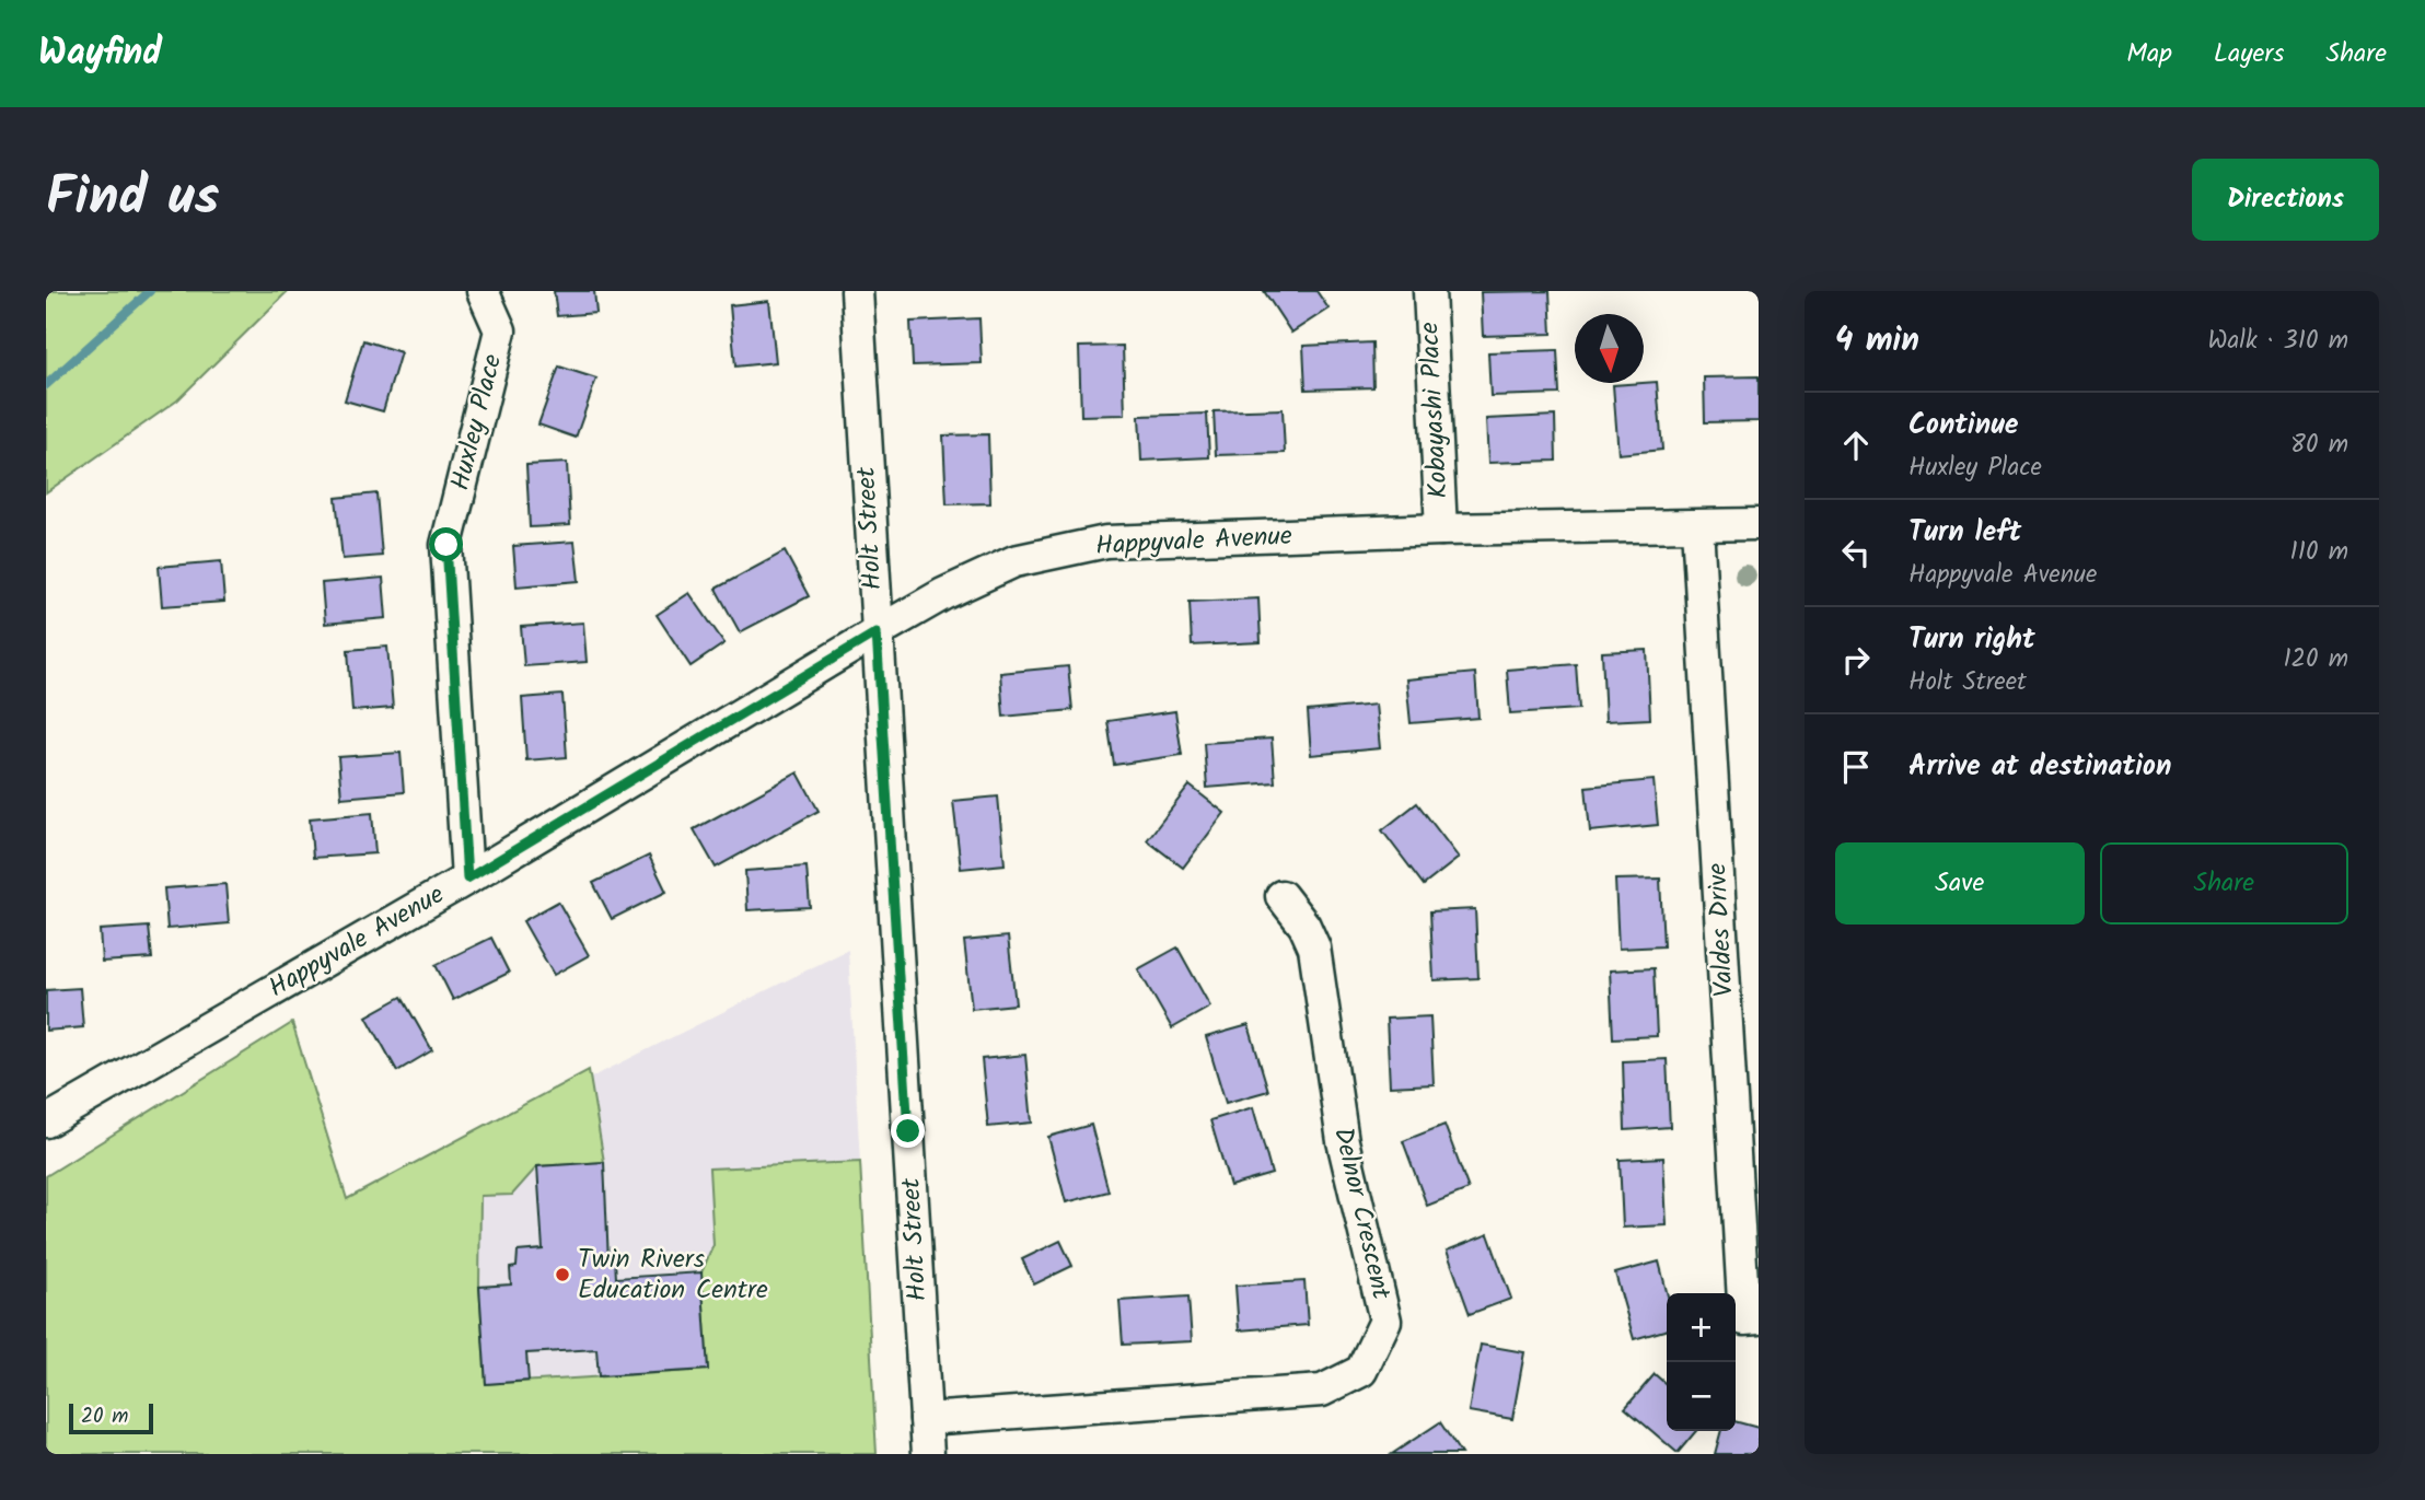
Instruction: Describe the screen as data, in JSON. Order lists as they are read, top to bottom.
{
  "streets": {
    "street": [
      "Kobayashi Place",
      "Huxley Place",
      "Holt Street",
      "Happyvale Avenue",
      "Valdes Drive",
      "Delnor Crescent"
    ]
  },
  "crossings": [
    ["Kobayashi Place", "Happyvale Avenue"],
    ["Huxley Place", "Happyvale Avenue"],
    ["Holt Street", "Happyvale Avenue"],
    ["Holt Street", "Delnor Crescent"],
    ["Happyvale Avenue", "Valdes Drive"]
  ],
  "places": ["Twin Rivers Education Centre"],
  "scale_bar": "20 m",
  "north": "bottom",
  "page": {
    "header": "Wayfind",
    "nav": ["Map", "Layers", "Share"],
    "title": "Find us",
    "buttons": [
      "Directions",
      ["Save", "Share"]
    ],
    "heading": ["4 min", "Walk · 310 m"],
    "list": [
      ["Continue", "Huxley Place", "80 m"],
      ["Turn left", "Happyvale Avenue", "110 m"],
      ["Turn right", "Holt Street", "120 m"],
      "Arrive at destination"
    ],
    "map_buttons": ["+", "−"],
    "scale": "20 m"
  }
}
